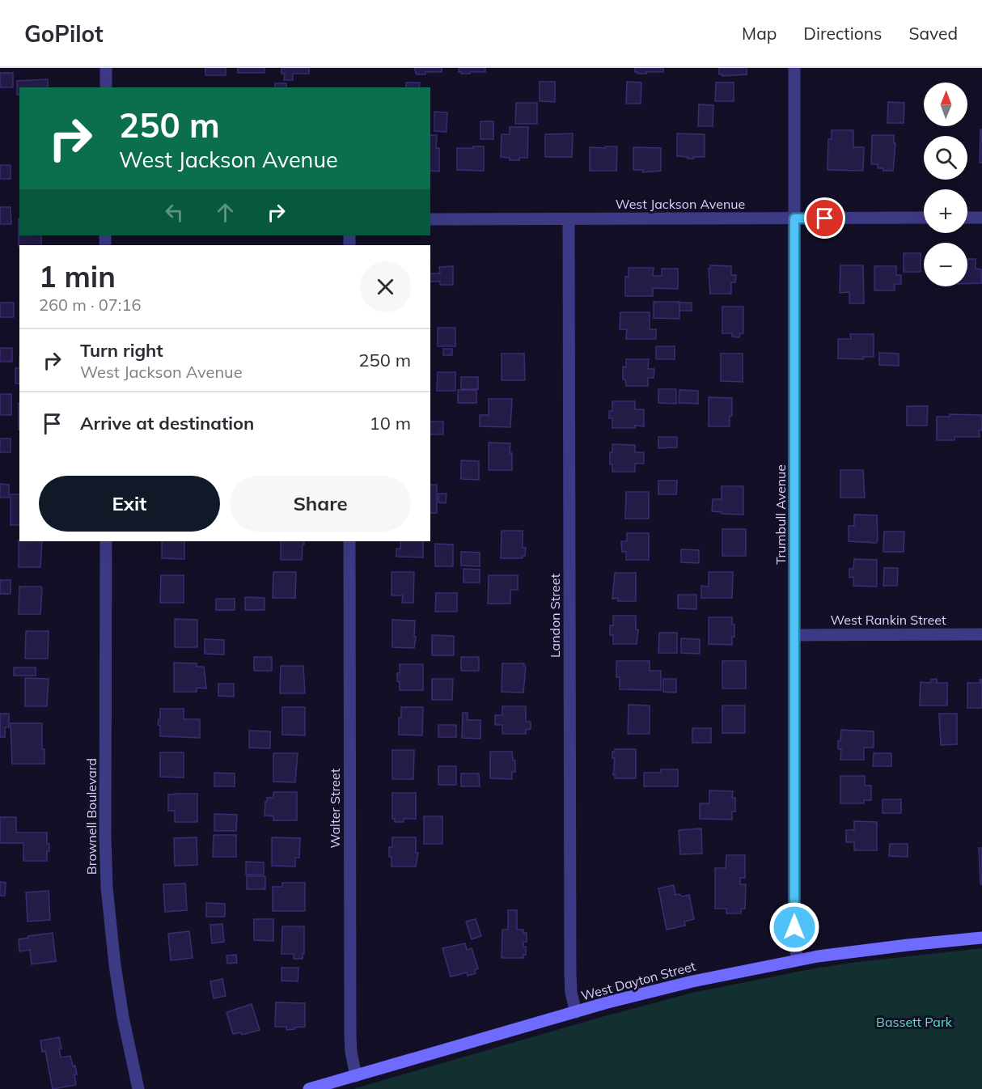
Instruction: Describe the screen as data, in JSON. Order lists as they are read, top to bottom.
{
  "streets": {
    "street": [
      "West Jackson Avenue",
      "Trumbull Avenue",
      "Landon Street",
      "West Rankin Street",
      "Walter Street",
      "Brownell Boulevard",
      "West Dayton Street"
    ]
  },
  "crossings": [
    ["West Jackson Avenue", "Trumbull Avenue"],
    ["West Jackson Avenue", "Landon Street"],
    ["Trumbull Avenue", "West Rankin Street"],
    ["Trumbull Avenue", "West Dayton Street"],
    ["Landon Street", "West Dayton Street"],
    ["Walter Street", "West Dayton Street"]
  ],
  "parks": ["Bassett Park"],
  "north": "top",
  "page": {
    "header": "GoPilot",
    "nav": ["Map", "Directions", "Saved"],
    "map_buttons": ["+", "−"],
    "turn": ["250 m", "West Jackson Avenue"],
    "heading": ["1 min", "260 m · 07:16"],
    "list": [
      {
        "name": "Turn right",
        "note": "West Jackson Avenue",
        "value": "250 m"
      },
      {
        "name": "Arrive at destination",
        "value": "10 m"
      }
    ],
    "buttons": ["Exit", "Share"]
  }
}
